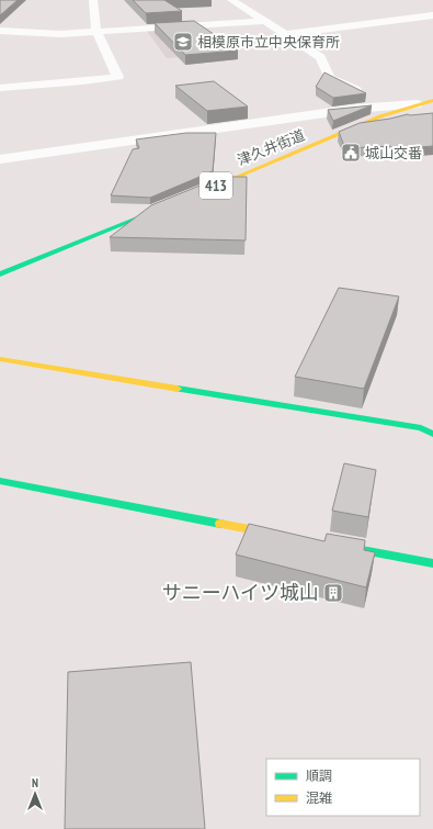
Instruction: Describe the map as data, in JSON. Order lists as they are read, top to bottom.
{
  "streets": {
    "main road": ["津久井街道", "413"]
  },
  "places": {
    "school or university": ["相模原市立中央保育所"],
    "public building": ["城山交番"],
    "building": ["サニーハイツ城山"]
  },
  "legend": ["順調", "混雑"],
  "north": "top"
}
